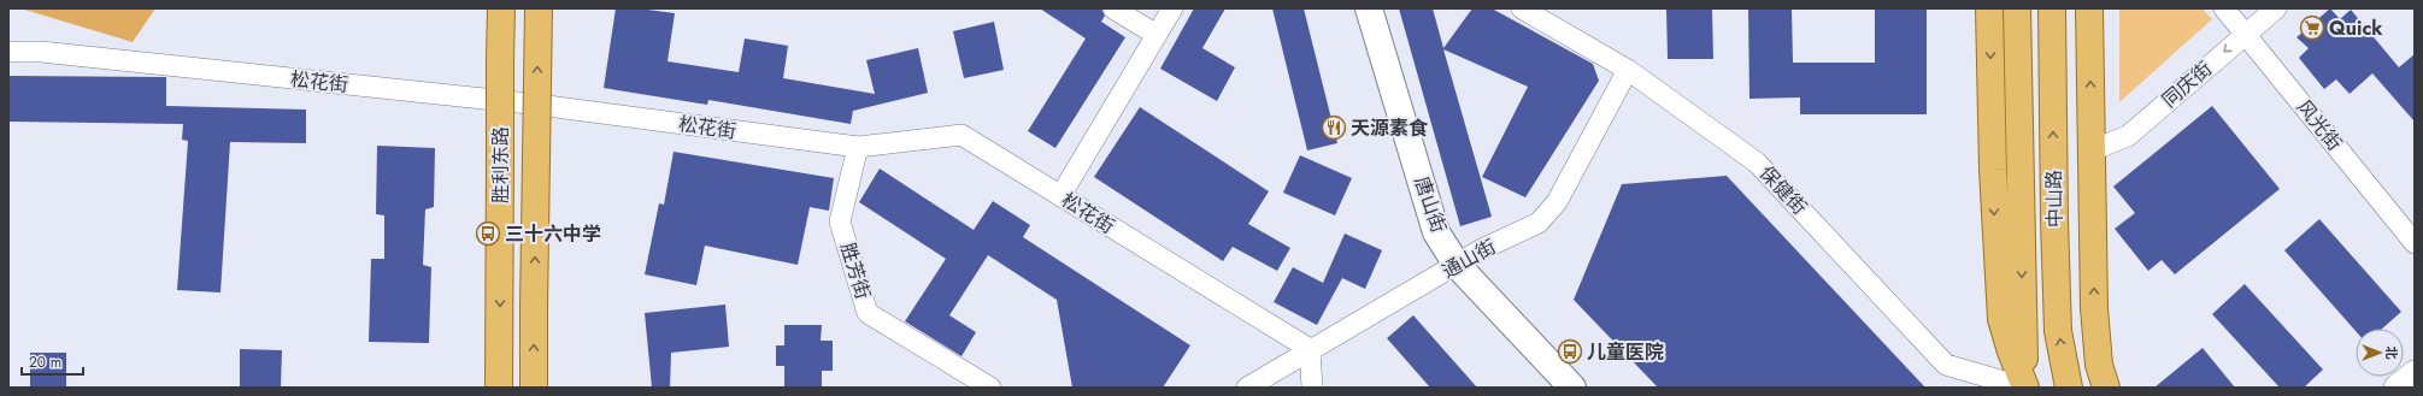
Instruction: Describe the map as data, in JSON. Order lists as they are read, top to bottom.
{
  "streets": {
    "main road": ["胜利东路", "中山路", "唐山街"],
    "street": [
      "松花街",
      "同庆街",
      "风光街",
      "保健街",
      "通山街",
      "胜芳街"
    ]
  },
  "crossings": [
    ["松花街", "通山街"],
    ["松花街", "胜芳街"],
    ["同庆街", "风光街"],
    ["保健街", "中山路"],
    ["保健街", "通山街"],
    ["唐山街", "通山街"]
  ],
  "one_way": ["同庆街"],
  "places": {
    "supermarket": ["Quick"],
    "restaurant": ["天源素食"],
    "bus stop": ["三十六中学", "儿童医院"]
  },
  "scale_bar": "20 m",
  "north": "right"
}
